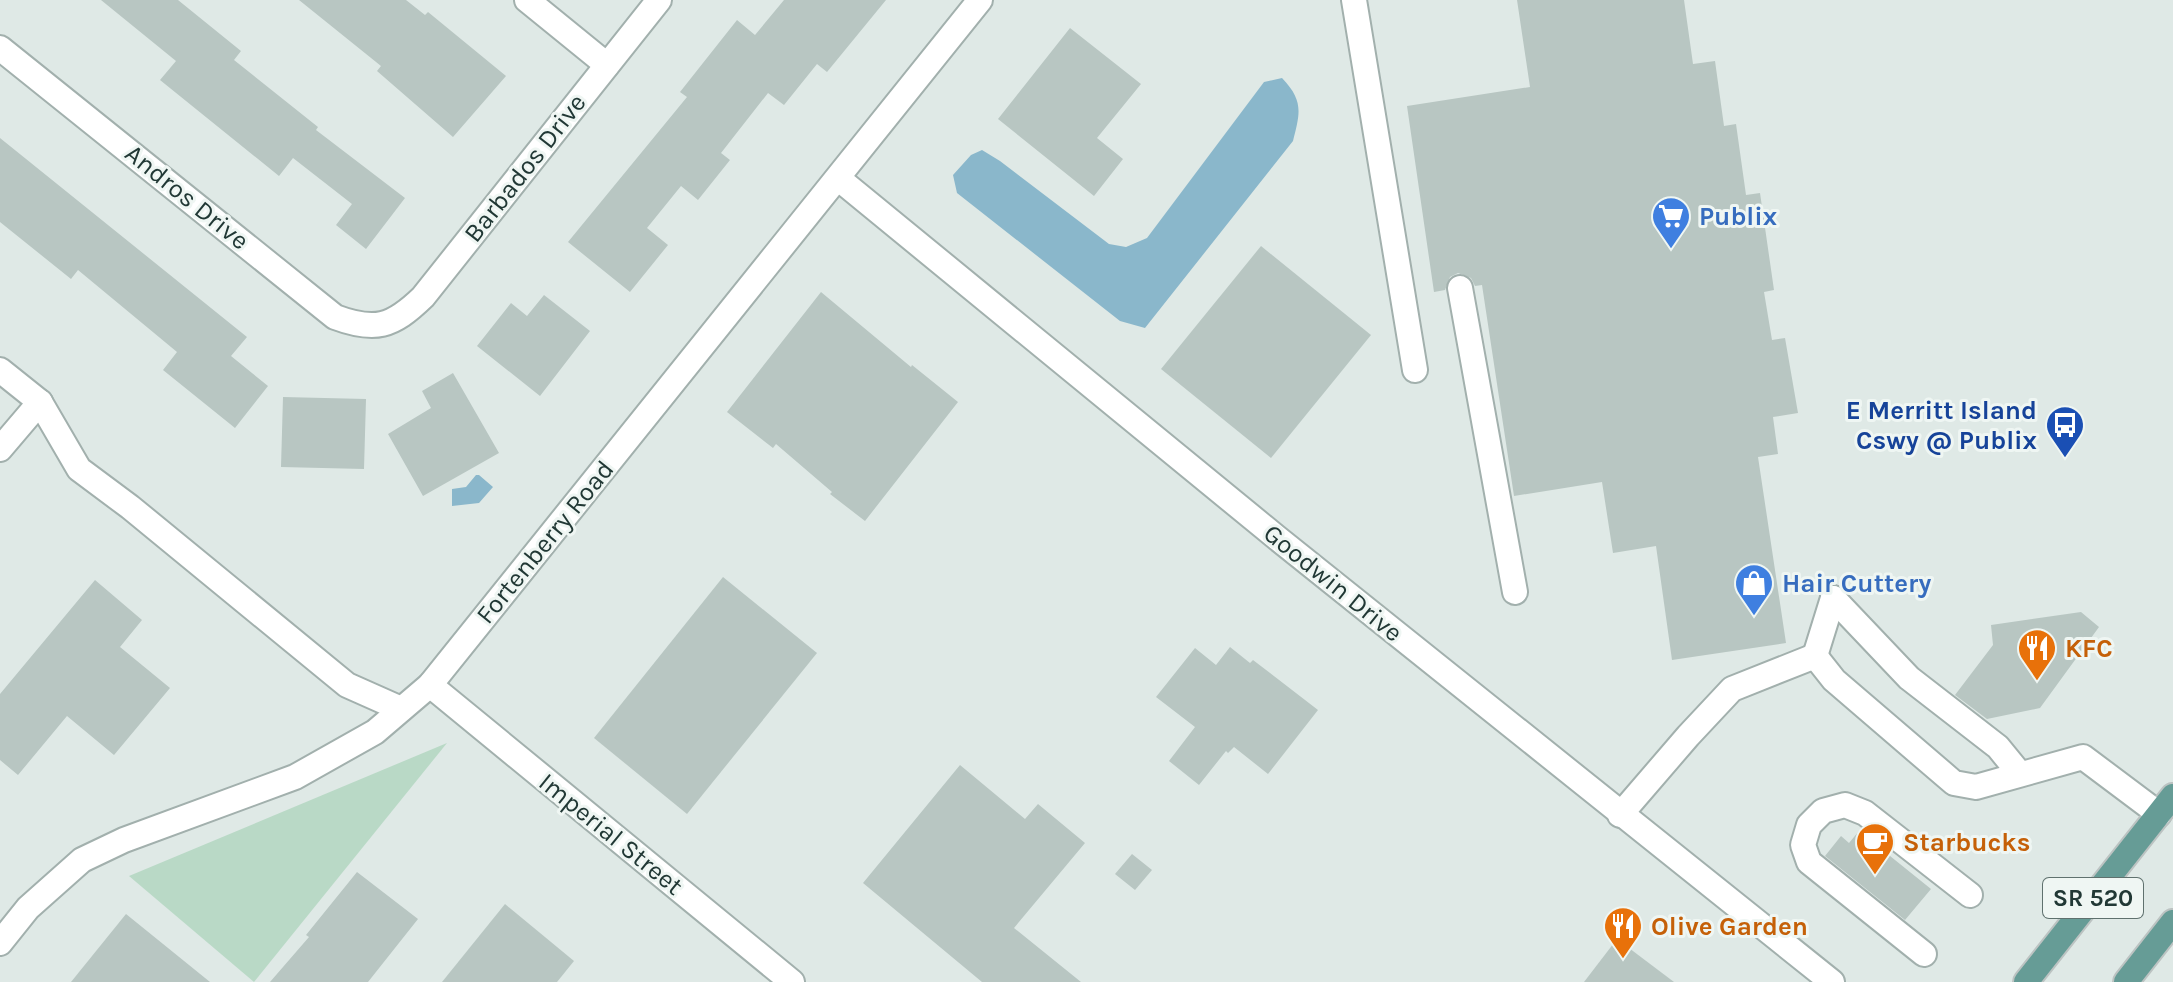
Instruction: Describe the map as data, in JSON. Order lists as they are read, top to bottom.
{
  "streets": {
    "main road": ["SR 520"],
    "street": [
      "Barbados Drive",
      "Andros Drive",
      "Fortenberry Road",
      "Goodwin Drive",
      "Imperial Street"
    ]
  },
  "crossings": [
    ["Barbados Drive", "Andros Drive"],
    ["Fortenberry Road", "Goodwin Drive"],
    ["Fortenberry Road", "Imperial Street"]
  ],
  "places": {
    "supermarket": ["Publix"],
    "bus stop": ["E Merritt Island Cswy @ Publix"],
    "shop": ["Hair Cuttery"],
    "restaurant": ["KFC", "Olive Garden"],
    "cafe": ["Starbucks"]
  }
}
